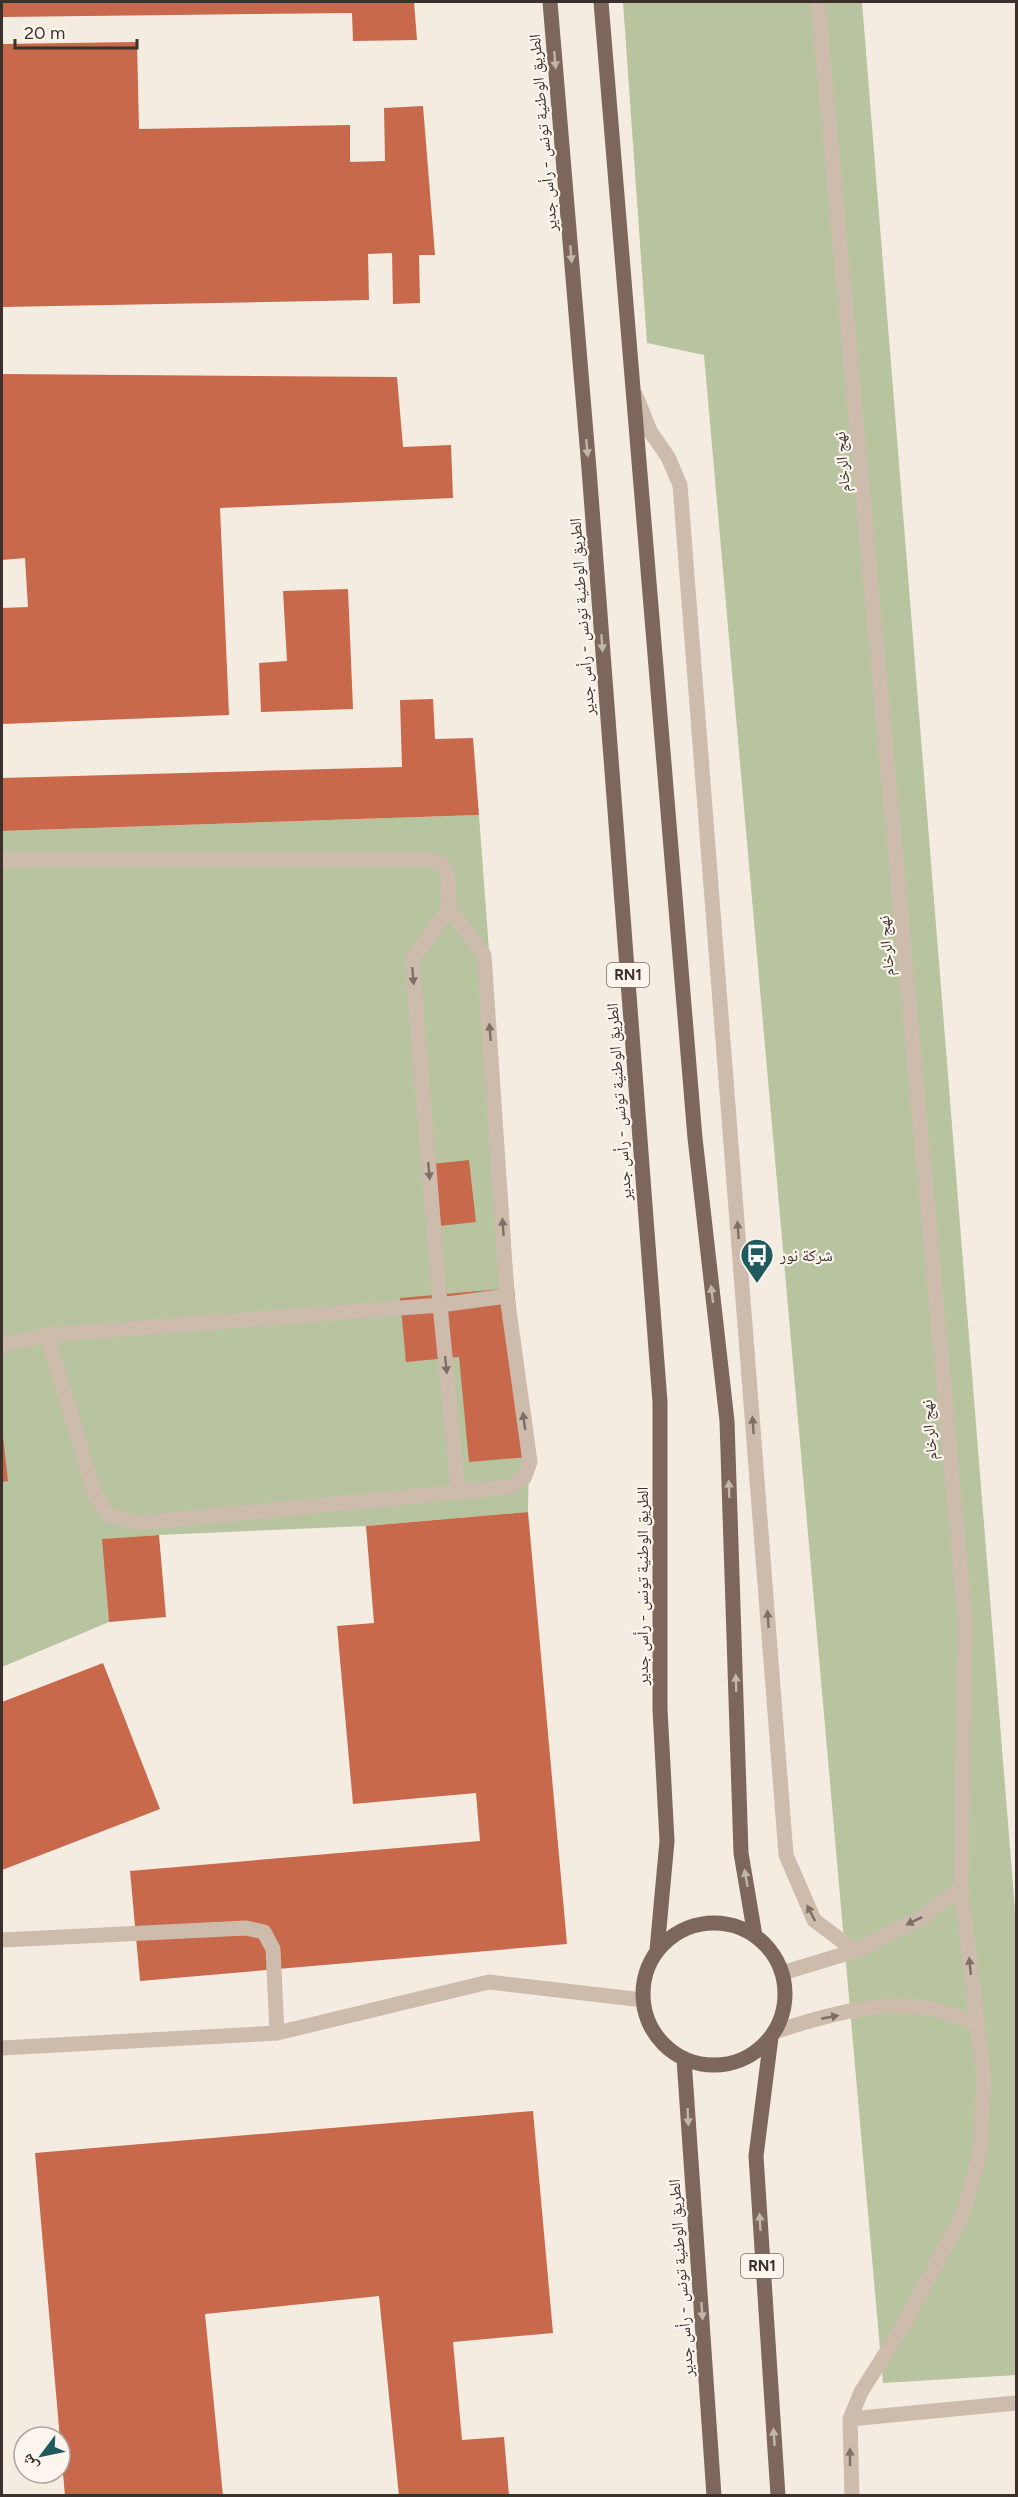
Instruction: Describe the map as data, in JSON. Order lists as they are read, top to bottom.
{
  "streets": {
    "main road": ["الطريق الوطنية تونس - رأس جدير", "RN1"],
    "street": ["نهج الرخام"]
  },
  "crossings": [
    ["الطريق الوطنية تونس - رأس جدير", "RN1"]
  ],
  "places": {
    "bus stop": ["شركة نور"]
  },
  "scale_bar": "20 m",
  "north": "bottom left"
}
